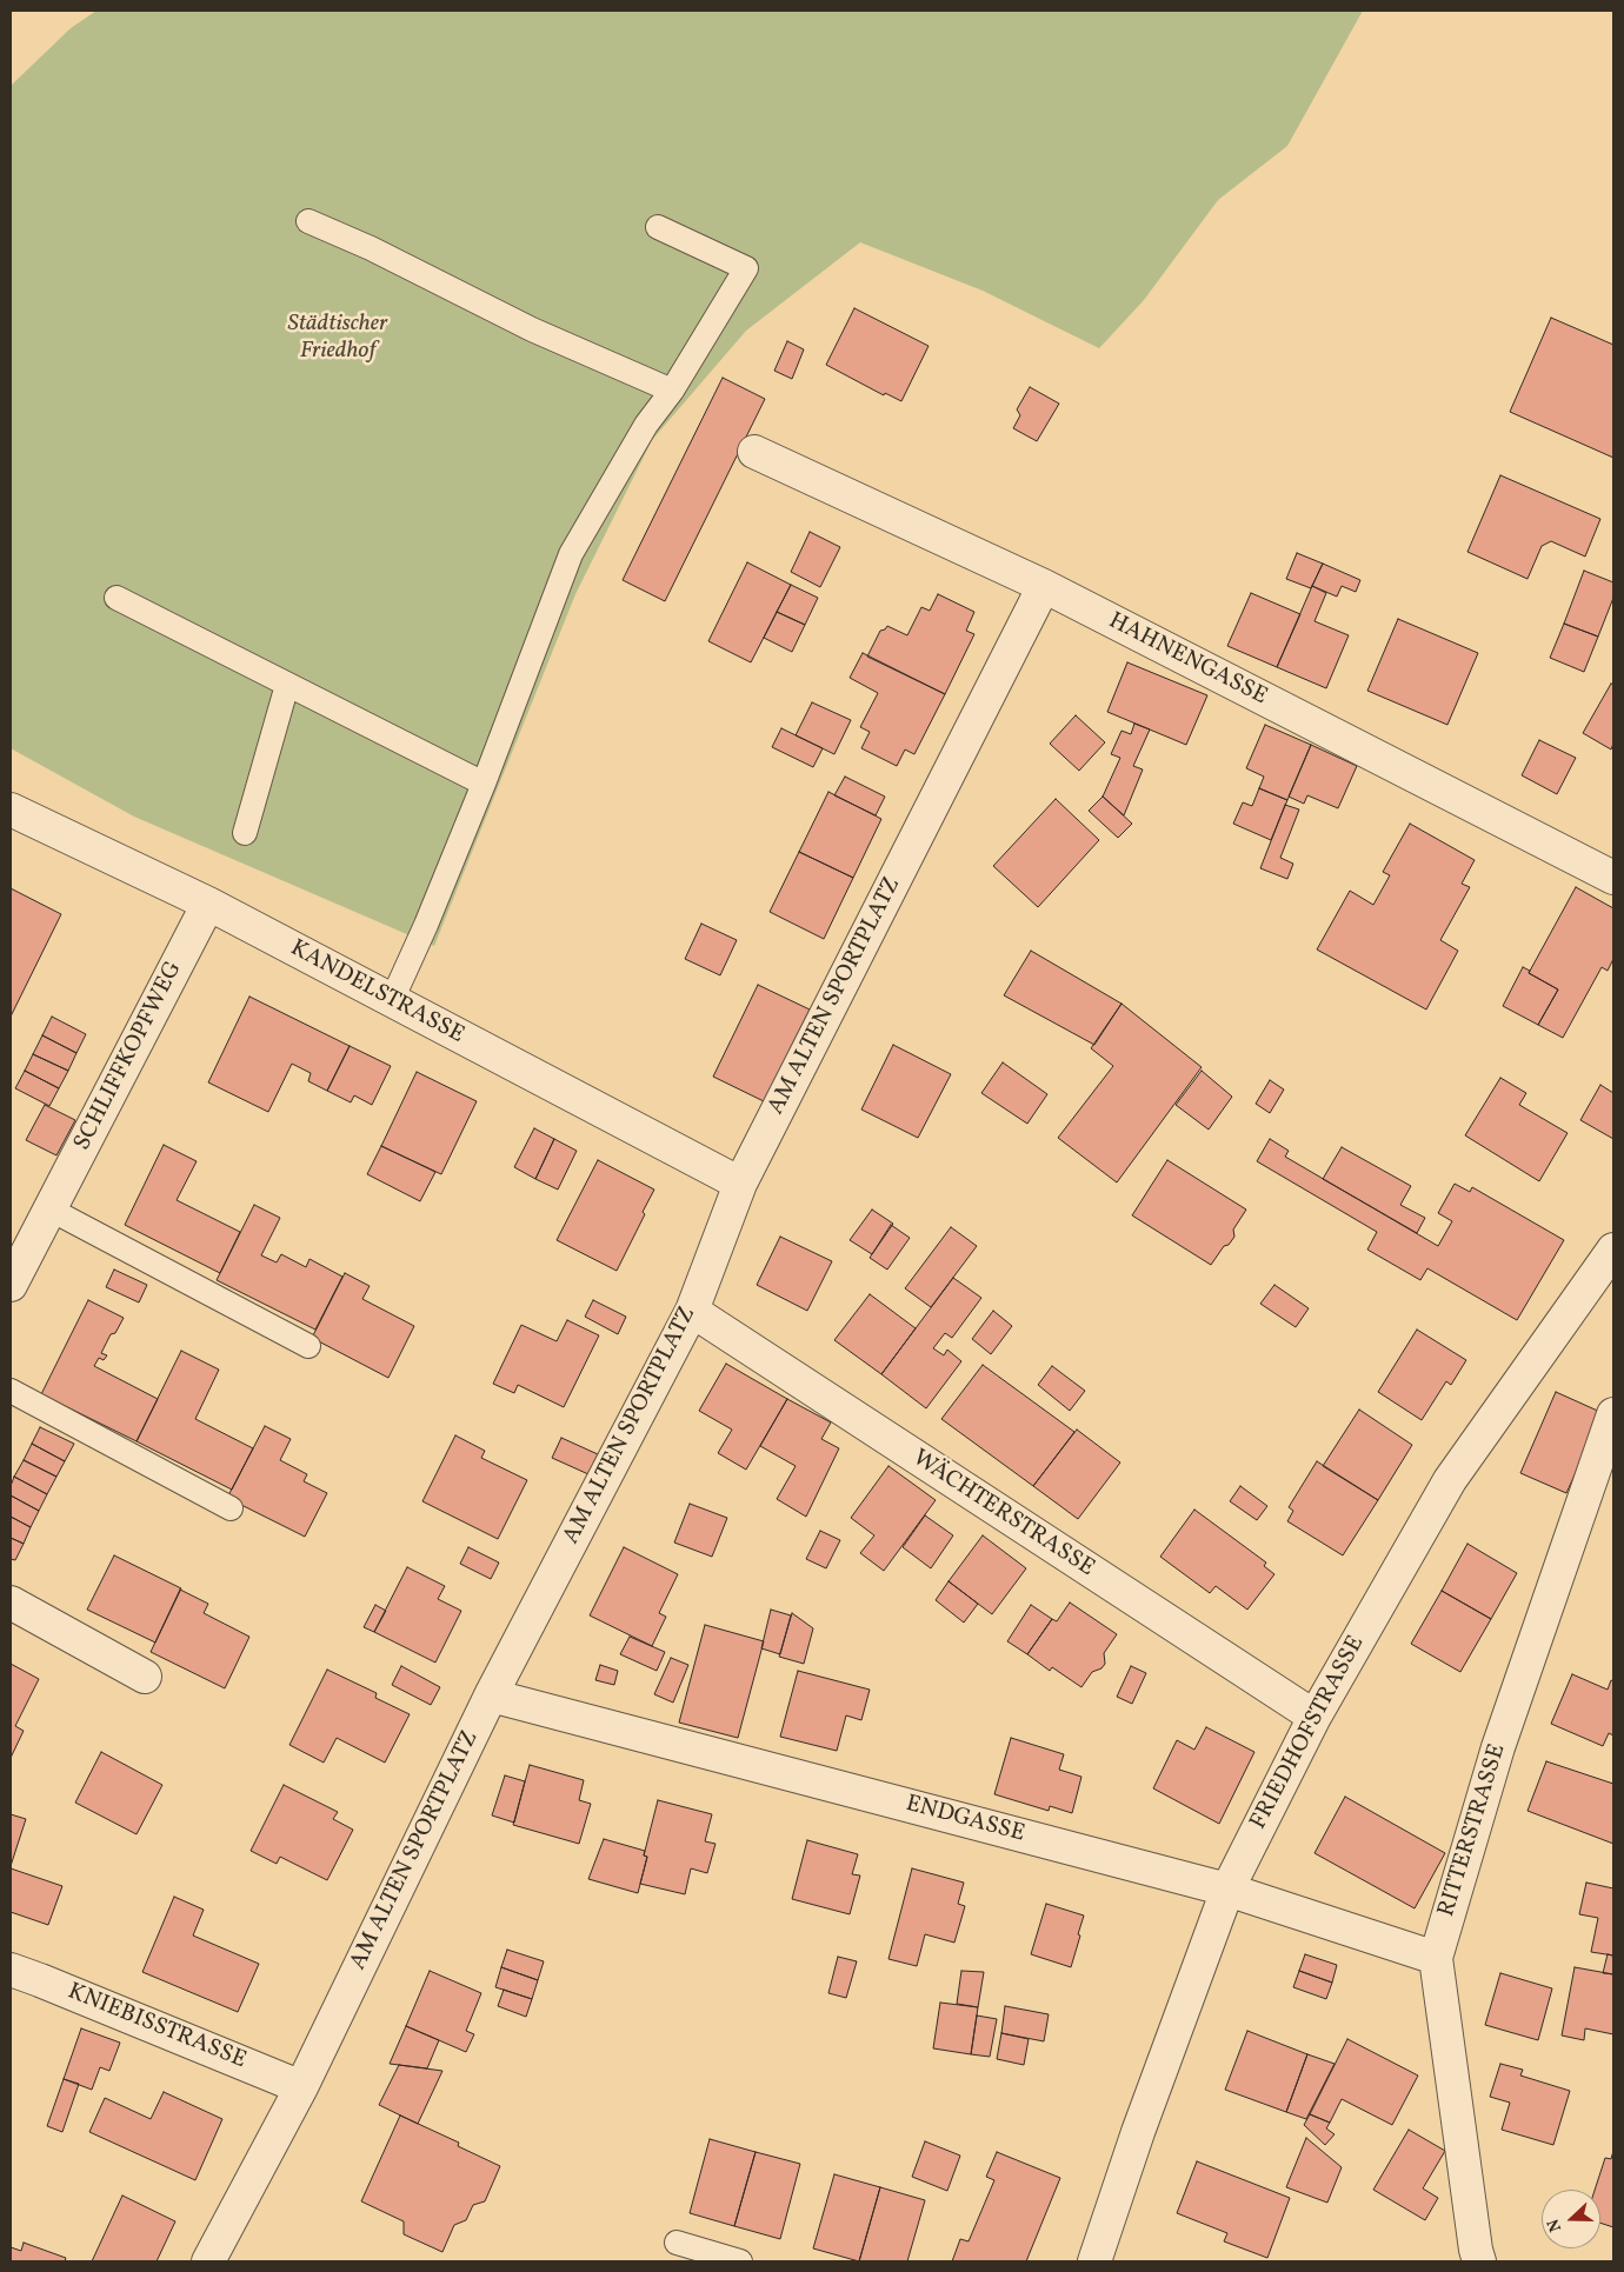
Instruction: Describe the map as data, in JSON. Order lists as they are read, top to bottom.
{
  "streets": {
    "street": [
      "HAHNENGASSE",
      "KANDELSTRASSE",
      "AM ALTEN SPORTPLATZ",
      "SCHLIFFKOPFWEG",
      "WÄCHTERSTRASSE",
      "FRIEDHOFSTRASSE",
      "ENDGASSE",
      "RITTERSTRASSE",
      "KNIEBISSTRASSE"
    ]
  },
  "crossings": [
    ["HAHNENGASSE", "AM ALTEN SPORTPLATZ"],
    ["KANDELSTRASSE", "AM ALTEN SPORTPLATZ"],
    ["KANDELSTRASSE", "SCHLIFFKOPFWEG"],
    ["AM ALTEN SPORTPLATZ", "WÄCHTERSTRASSE"],
    ["AM ALTEN SPORTPLATZ", "ENDGASSE"],
    ["AM ALTEN SPORTPLATZ", "KNIEBISSTRASSE"],
    ["WÄCHTERSTRASSE", "FRIEDHOFSTRASSE"],
    ["FRIEDHOFSTRASSE", "ENDGASSE"],
    ["ENDGASSE", "RITTERSTRASSE"]
  ],
  "parks": ["Städtischer Friedhof"],
  "north": "left"
}
